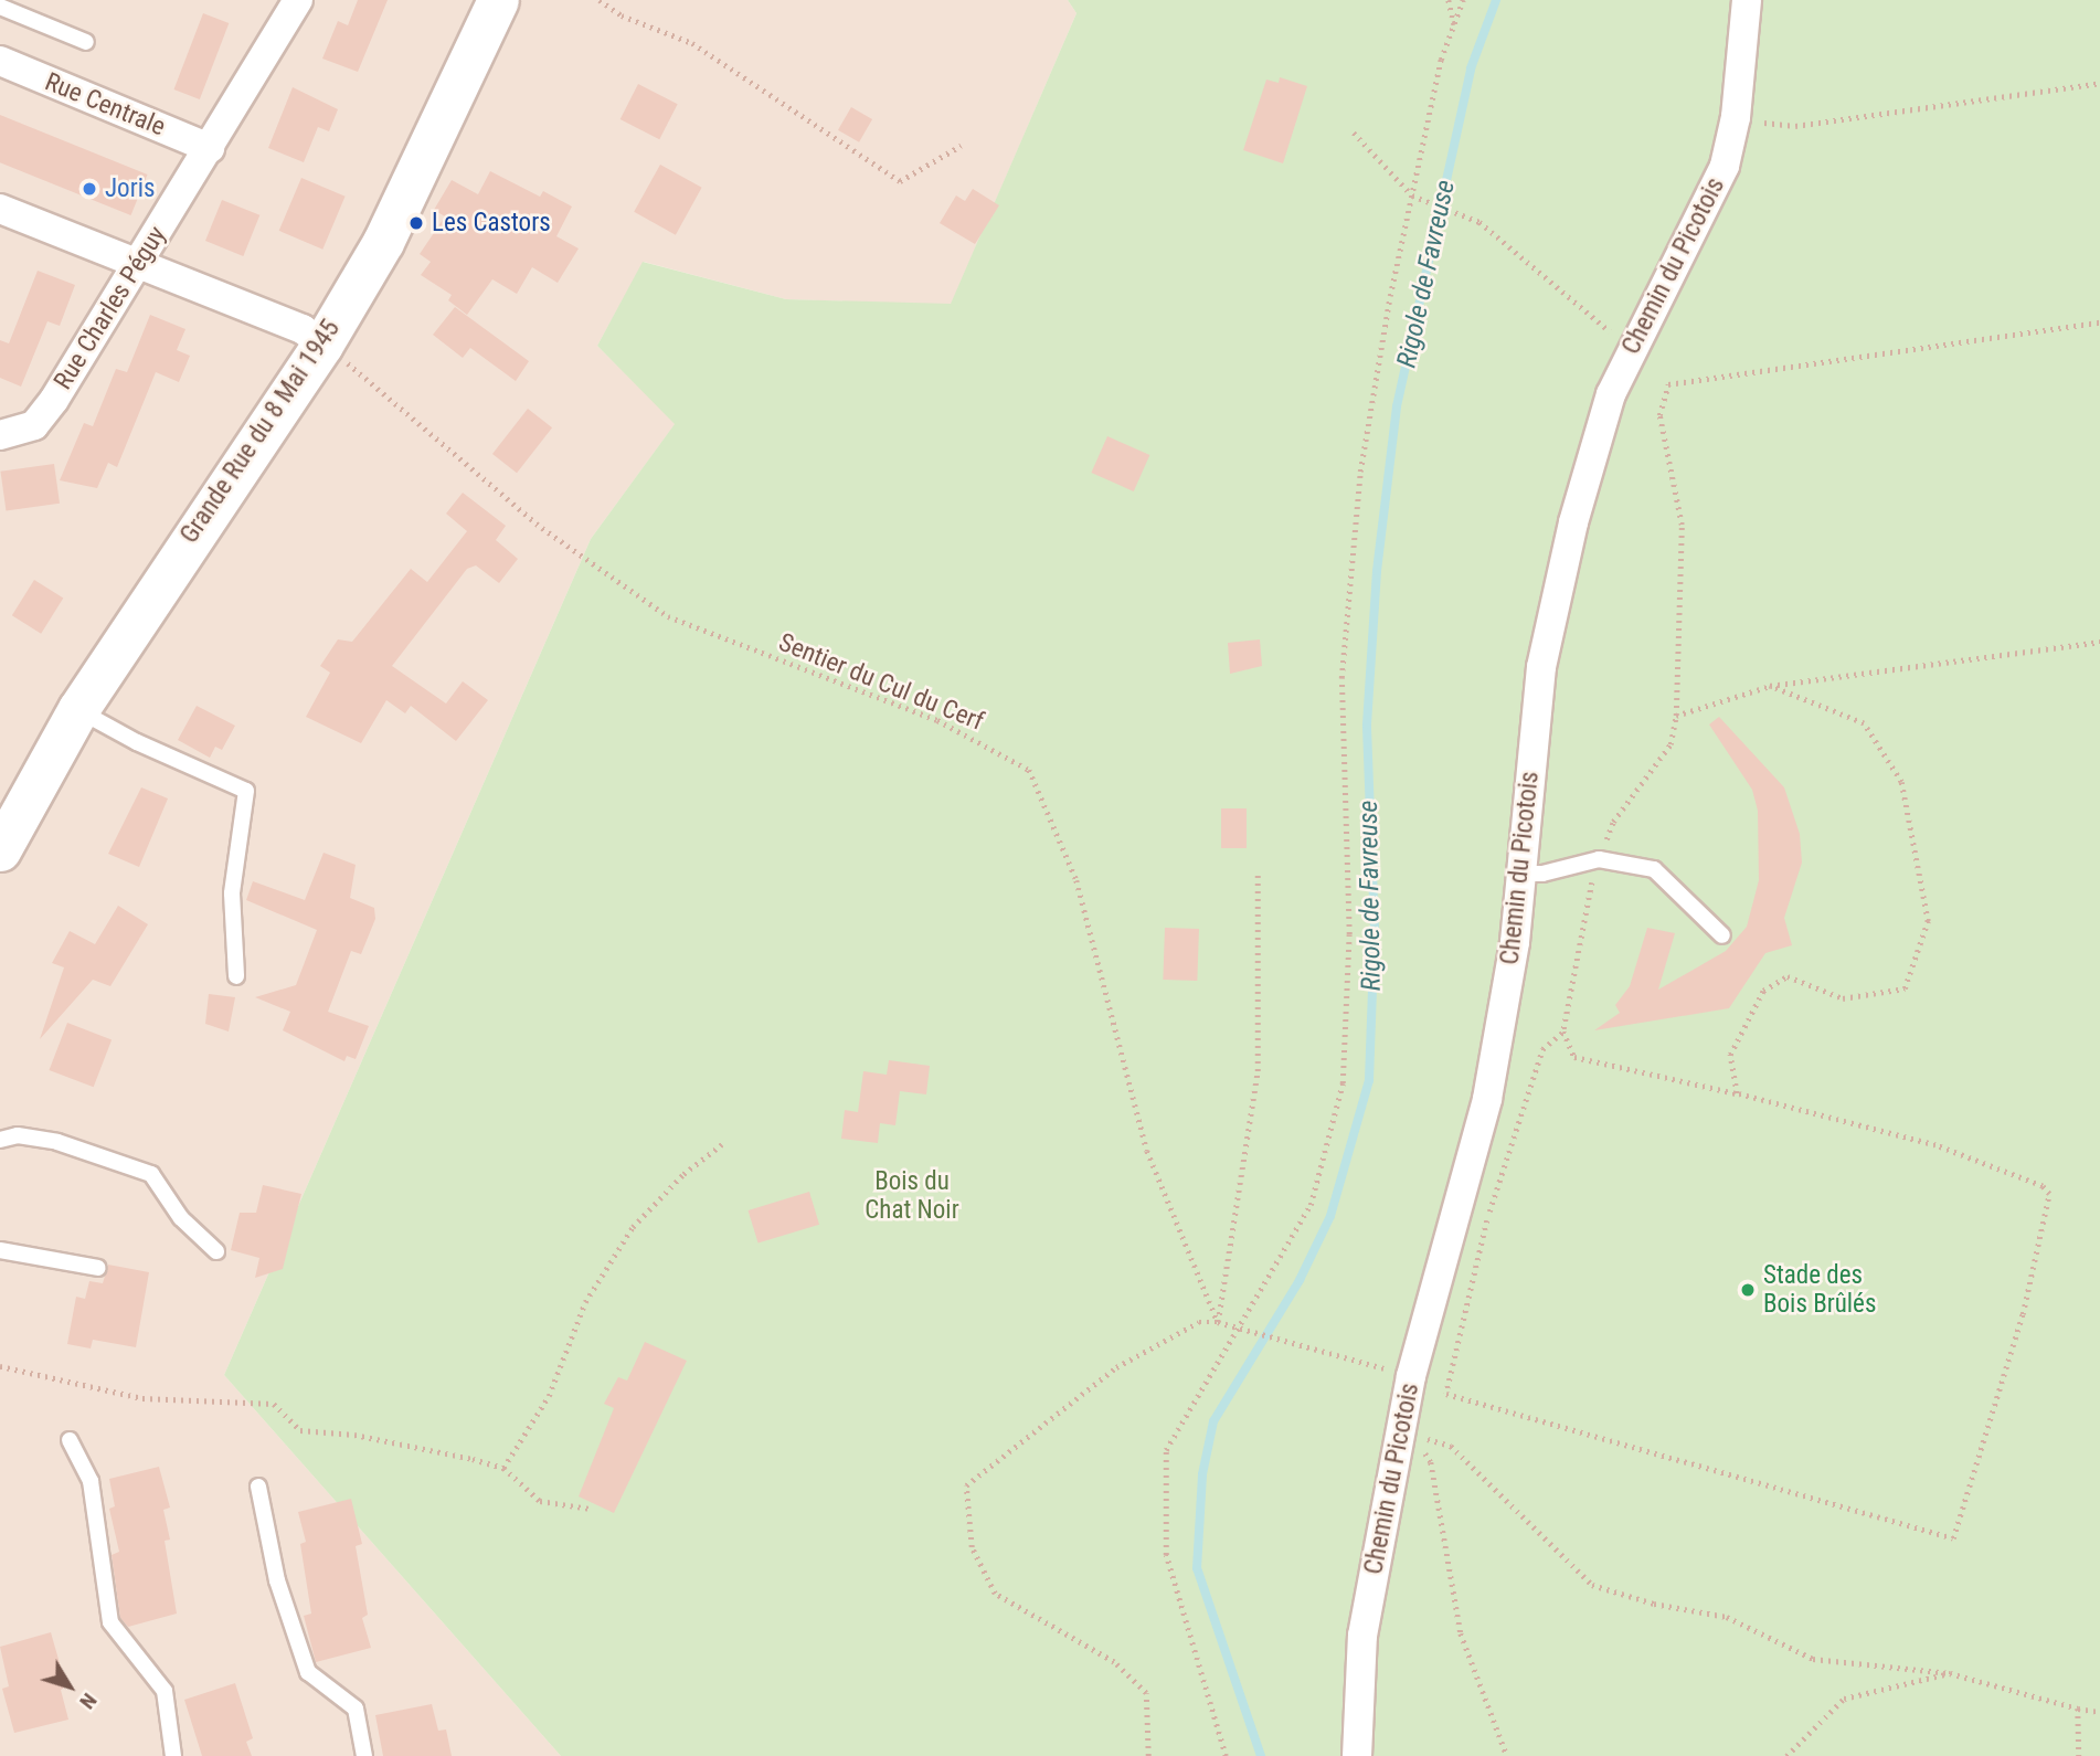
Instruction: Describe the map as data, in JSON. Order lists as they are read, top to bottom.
{
  "streets": {
    "main road": ["Grande Rue du 8 Mai 1945"],
    "street": ["Rue Centrale", "Chemin du Picotois", "Rue Charles Péguy"],
    "path": ["Sentier du Cul du Cerf"]
  },
  "crossings": [
    ["Rue Centrale", "Rue Charles Péguy"],
    ["Grande Rue du 8 Mai 1945", "Sentier du Cul du Cerf"]
  ],
  "water": ["Rigole de Favreuse"],
  "parks": ["Bois du Chat Noir"],
  "places": ["Joris", "Les Castors", "Stade des Bois Brûlés"],
  "north": "bottom right"
}
